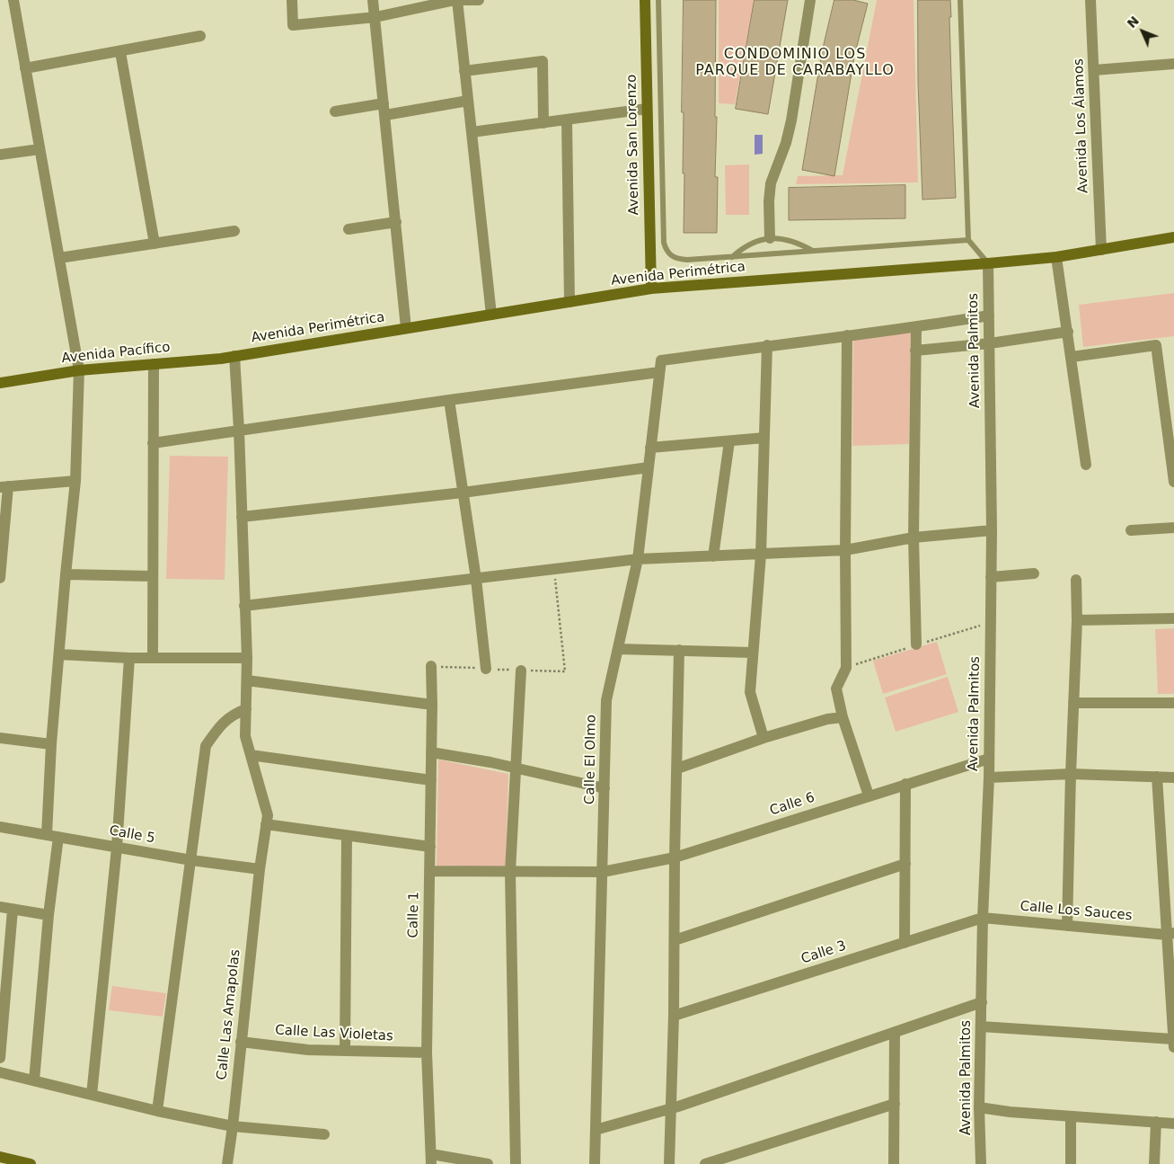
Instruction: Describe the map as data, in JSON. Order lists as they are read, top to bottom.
{
  "streets": {
    "street": [
      "Avenida Los Álamos",
      "Avenida San Lorenzo",
      "Avenida Perimétrica",
      "Avenida Palmitos",
      "Avenida Pacífico",
      "Calle El Olmo",
      "Calle 6",
      "Calle 5",
      "Calle Los Sauces",
      "Calle 1",
      "Calle 3",
      "Calle Las Amapolas",
      "Calle Las Violetas"
    ]
  },
  "crossings": [
    ["Avenida Los Álamos", "Avenida Perimétrica"],
    ["Avenida San Lorenzo", "Avenida Perimétrica"],
    ["Avenida Perimétrica", "Avenida Palmitos"],
    ["Avenida Perimétrica", "Avenida Pacífico"],
    ["Avenida Perimétrica", "Calle Las Amapolas"],
    ["Avenida Palmitos", "Calle 6"],
    ["Avenida Palmitos", "Calle Los Sauces"],
    ["Avenida Palmitos", "Calle 3"],
    ["Avenida Pacífico", "Calle Las Amapolas"],
    ["Calle El Olmo", "Calle 6"],
    ["Calle 6", "Calle 1"],
    ["Calle 5", "Calle Las Amapolas"],
    ["Calle Los Sauces", "Calle 3"],
    ["Calle 1", "Calle Las Violetas"],
    ["Calle Las Amapolas", "Calle Las Violetas"]
  ],
  "districts": ["CONDOMINIO LOS PARQUE DE CARABAYLLO"],
  "north": "top left"
}
